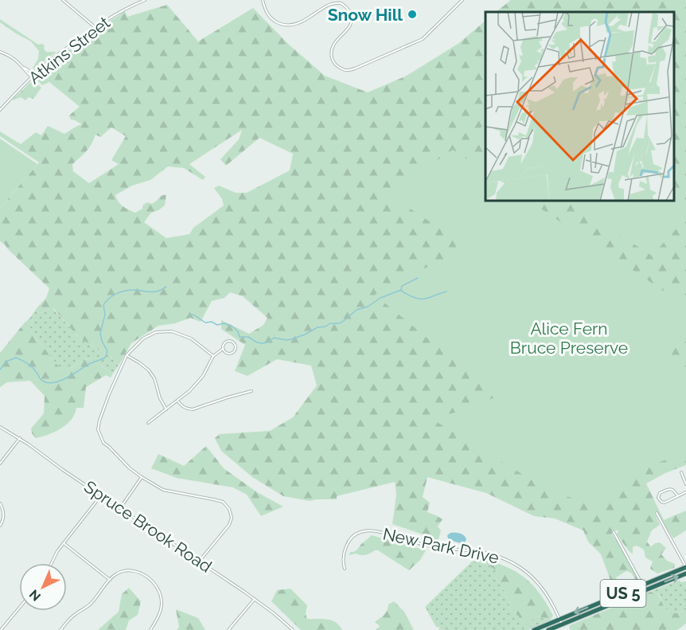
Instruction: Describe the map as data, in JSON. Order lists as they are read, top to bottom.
{
  "streets": {
    "highway": ["US 5"],
    "street": ["Atkins Street", "Spruce Brook Road", "New Park Drive"]
  },
  "crossings": [
    ["New Park Drive", "US 5"]
  ],
  "parks": ["Alice Fern Bruce Preserve"],
  "places": ["Snow Hill"],
  "north": "bottom left"
}
